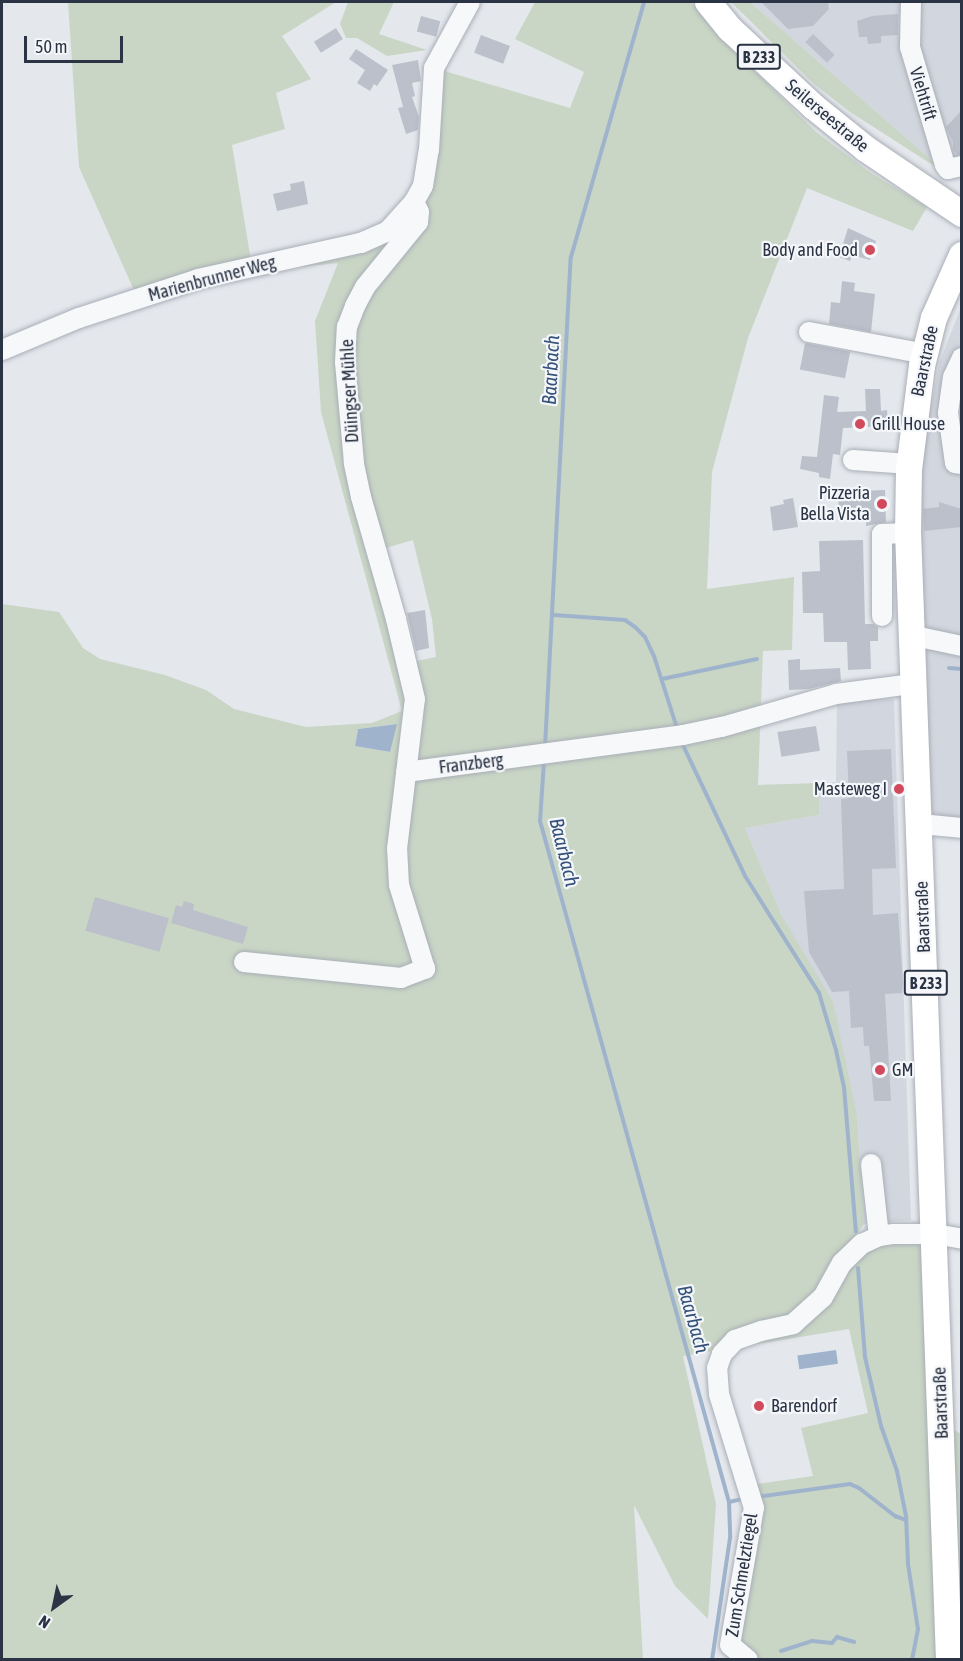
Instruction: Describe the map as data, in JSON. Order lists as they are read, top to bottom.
{
  "streets": {
    "main road": ["B 233", "Seilerseestraße", "Baarstraße"],
    "street": [
      "Viehtrift",
      "Marienbrunner Weg",
      "Düingser Mühle",
      "Franzberg",
      "Zum Schmelztiegel"
    ]
  },
  "crossings": [
    ["Marienbrunner Weg", "Düingser Mühle"],
    ["Baarstraße", "Franzberg"],
    ["Düingser Mühle", "Franzberg"]
  ],
  "water": ["Baarbach"],
  "places": [
    "Body and Food",
    "Grill House",
    "Pizzeria Bella Vista",
    "Masteweg I",
    "GM",
    "Barendorf"
  ],
  "scale_bar": "50 m",
  "north": "bottom left"
}
